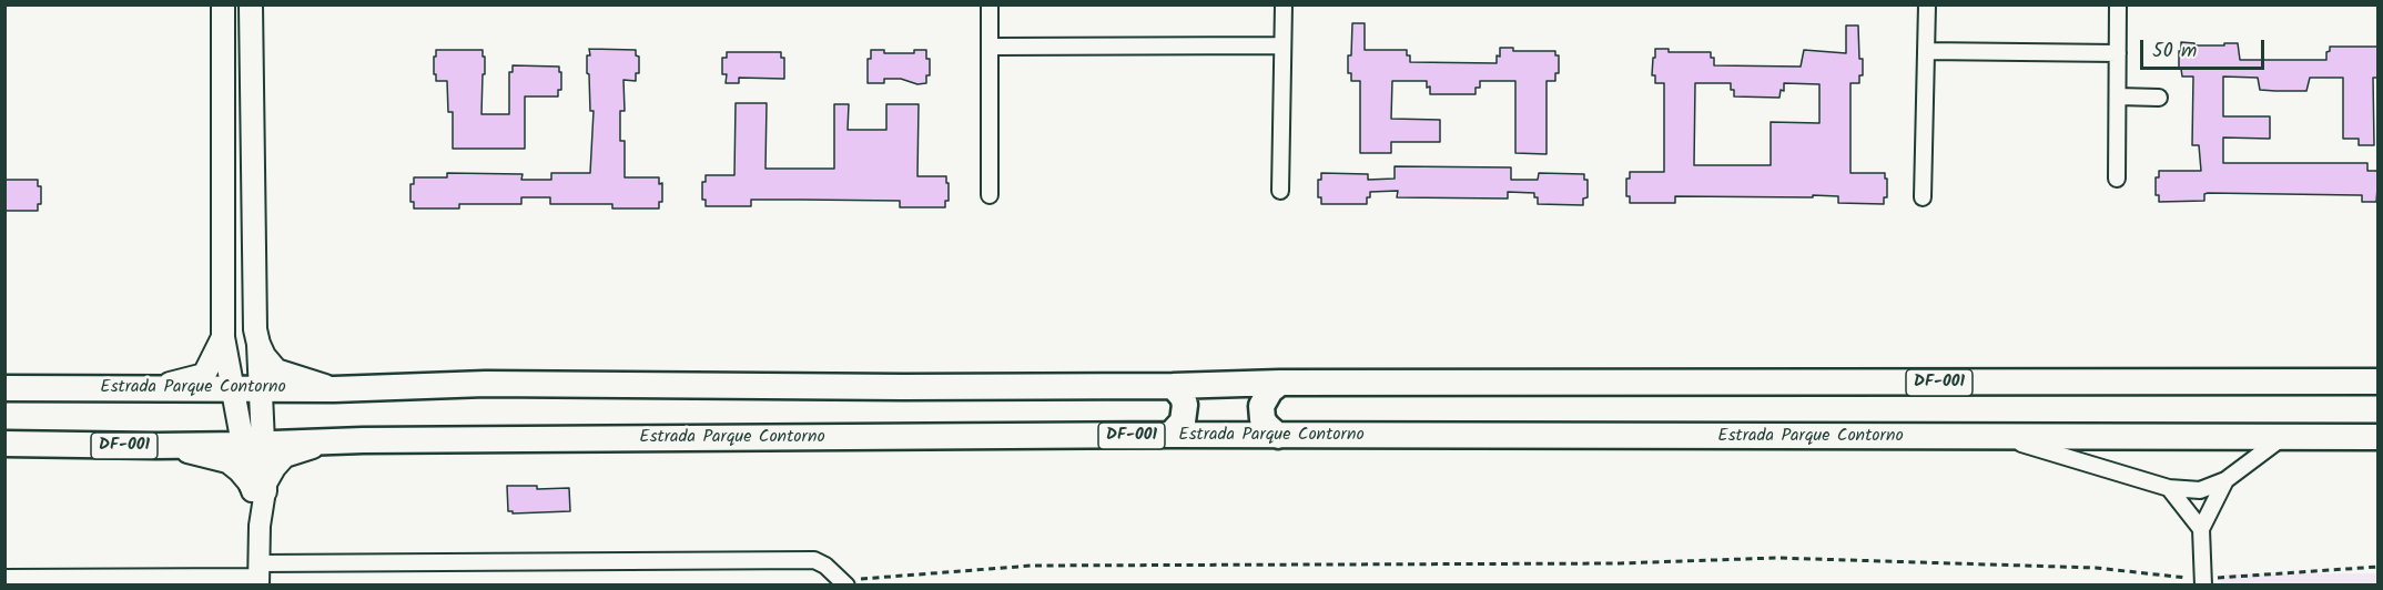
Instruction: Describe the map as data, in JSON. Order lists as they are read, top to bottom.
{
  "streets": {
    "highway": ["DF-001", "Estrada Parque Contorno"]
  },
  "scale_bar": "50 m"
}
